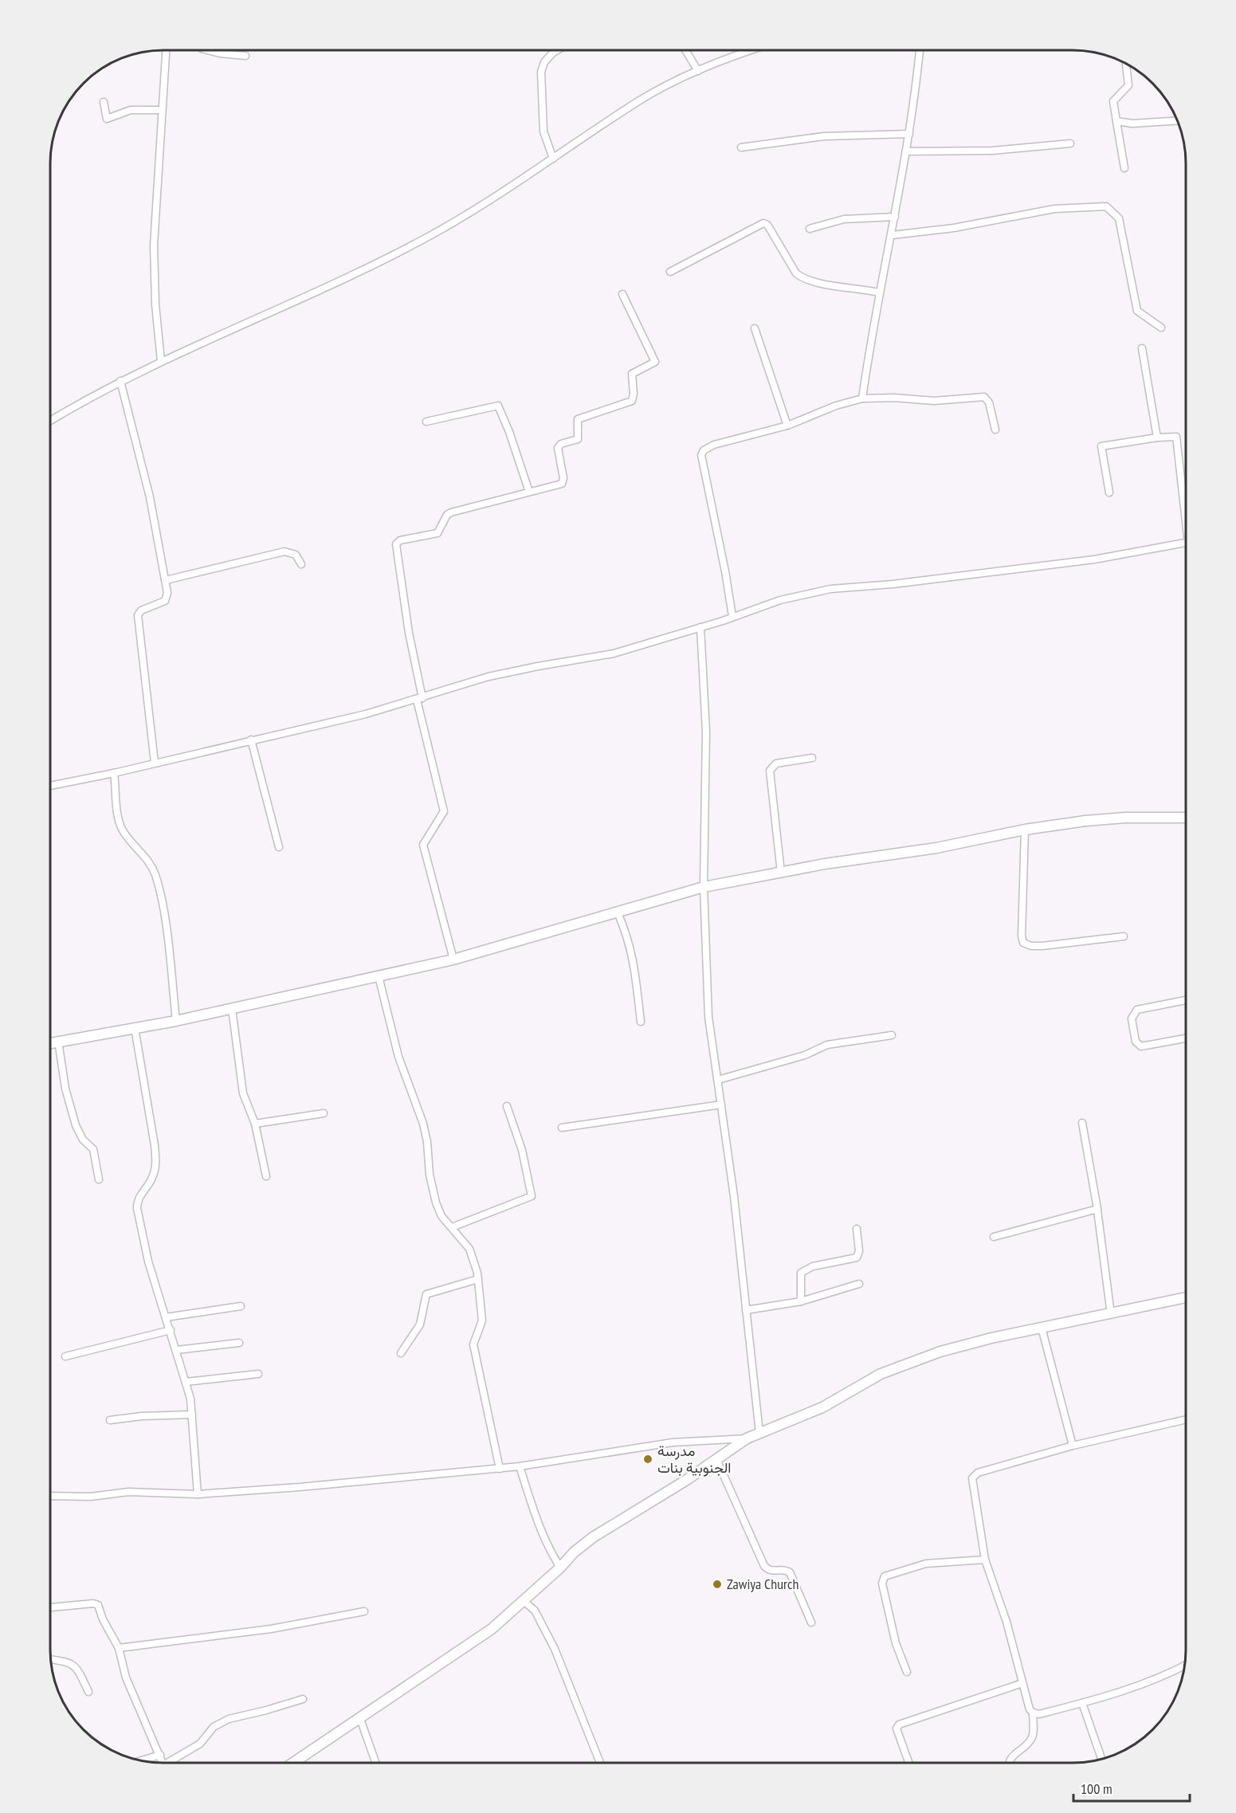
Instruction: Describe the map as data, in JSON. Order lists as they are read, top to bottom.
{
  "places": ["مدرسة الجنوبية بنات", "Zawiya Church"],
  "scale_bar": "100 m"
}
